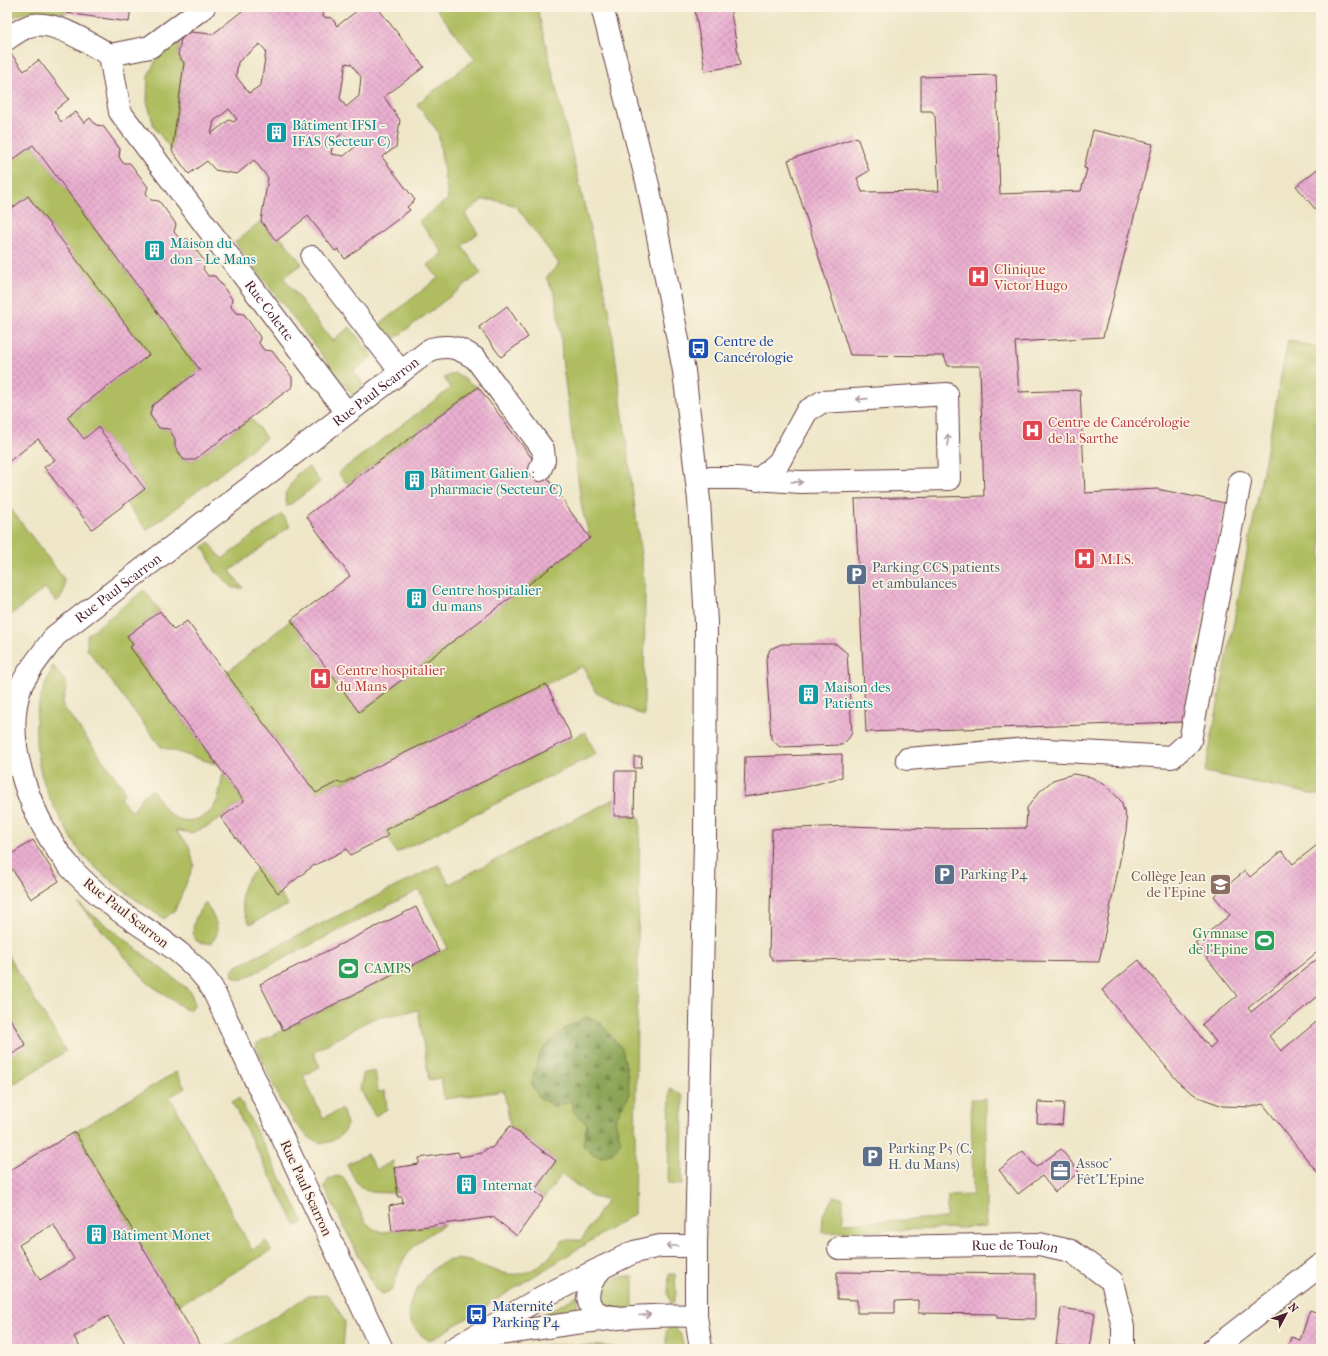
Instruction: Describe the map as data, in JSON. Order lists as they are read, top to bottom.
{
  "streets": {
    "street": ["Rue Colette", "Rue Paul Scarron", "Rue de Toulon"]
  },
  "crossings": [
    ["Rue Colette", "Rue Paul Scarron"]
  ],
  "places": {
    "building": [
      "Bâtiment IFSI - IFAS (Secteur C)",
      "Maison du don – Le Mans",
      "Bâtiment Galien : pharmacie (Secteur C)",
      "Centre hospitalier du mans",
      "Maison des Patients",
      "Internat",
      "Bâtiment Monet"
    ],
    "hospital": [
      "Clinique Victor Hugo",
      "Centre de Cancérologie de la Sarthe",
      "M.I.S.",
      "Centre hospitalier du Mans"
    ],
    "bus stop": ["Centre de Cancérologie", "Maternité Parking P4"],
    "parking": ["Parking CCS patients et ambulances", "Parking P4", "Parking P5 (C. H. du Mans)"],
    "school or university": ["Collège Jean de l'Epine"],
    "sports": ["Gymnase de l'Epine", "CAMPS"],
    "office": ["Assoc' Fêt'L'Epine"]
  },
  "north": "top right"
}
